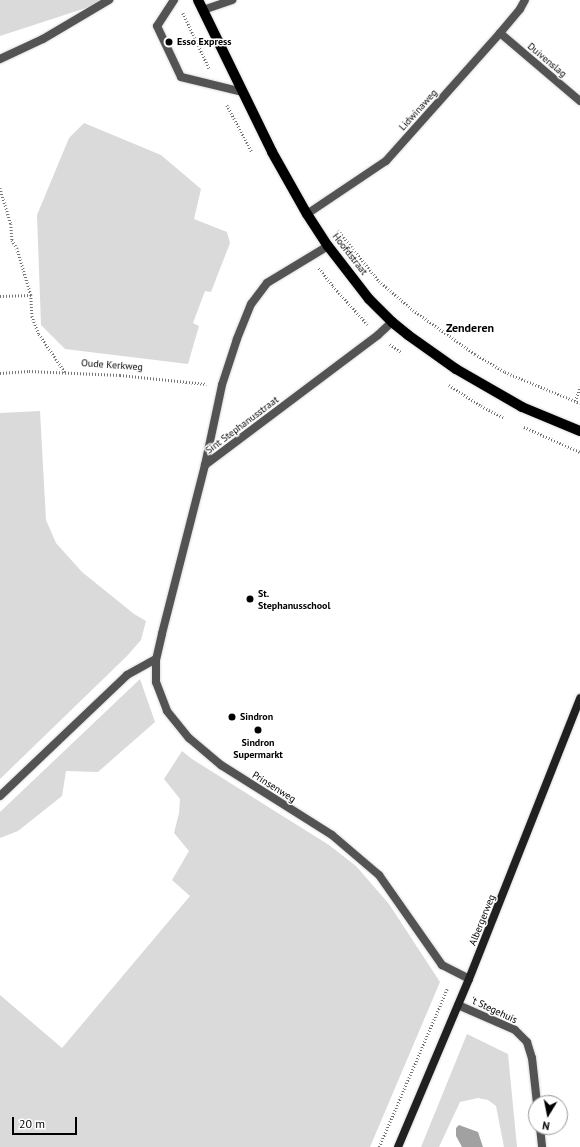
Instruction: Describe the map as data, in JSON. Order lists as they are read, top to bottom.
{
  "streets": {
    "main road": ["Hoofdstraat", "Albergerweg"],
    "street": [
      "Duivenslag",
      "Lidwinaweg",
      "Sint Stephanusstraat",
      "Prinsenweg",
      "'t Stegehuis"
    ],
    "path": ["Oude Kerkweg"]
  },
  "crossings": [
    ["Duivenslag", "Lidwinaweg"],
    ["Lidwinaweg", "Hoofdstraat"],
    ["Hoofdstraat", "Sint Stephanusstraat"],
    ["Sint Stephanusstraat", "Prinsenweg"],
    ["Prinsenweg", "Albergerweg"],
    ["Albergerweg", "'t Stegehuis"]
  ],
  "districts": ["Zenderen"],
  "places": [
    "Esso Express",
    "St. Stephanusschool",
    "Sindron",
    "Sindron Supermarkt"
  ],
  "scale_bar": "20 m",
  "north": "bottom"
}
